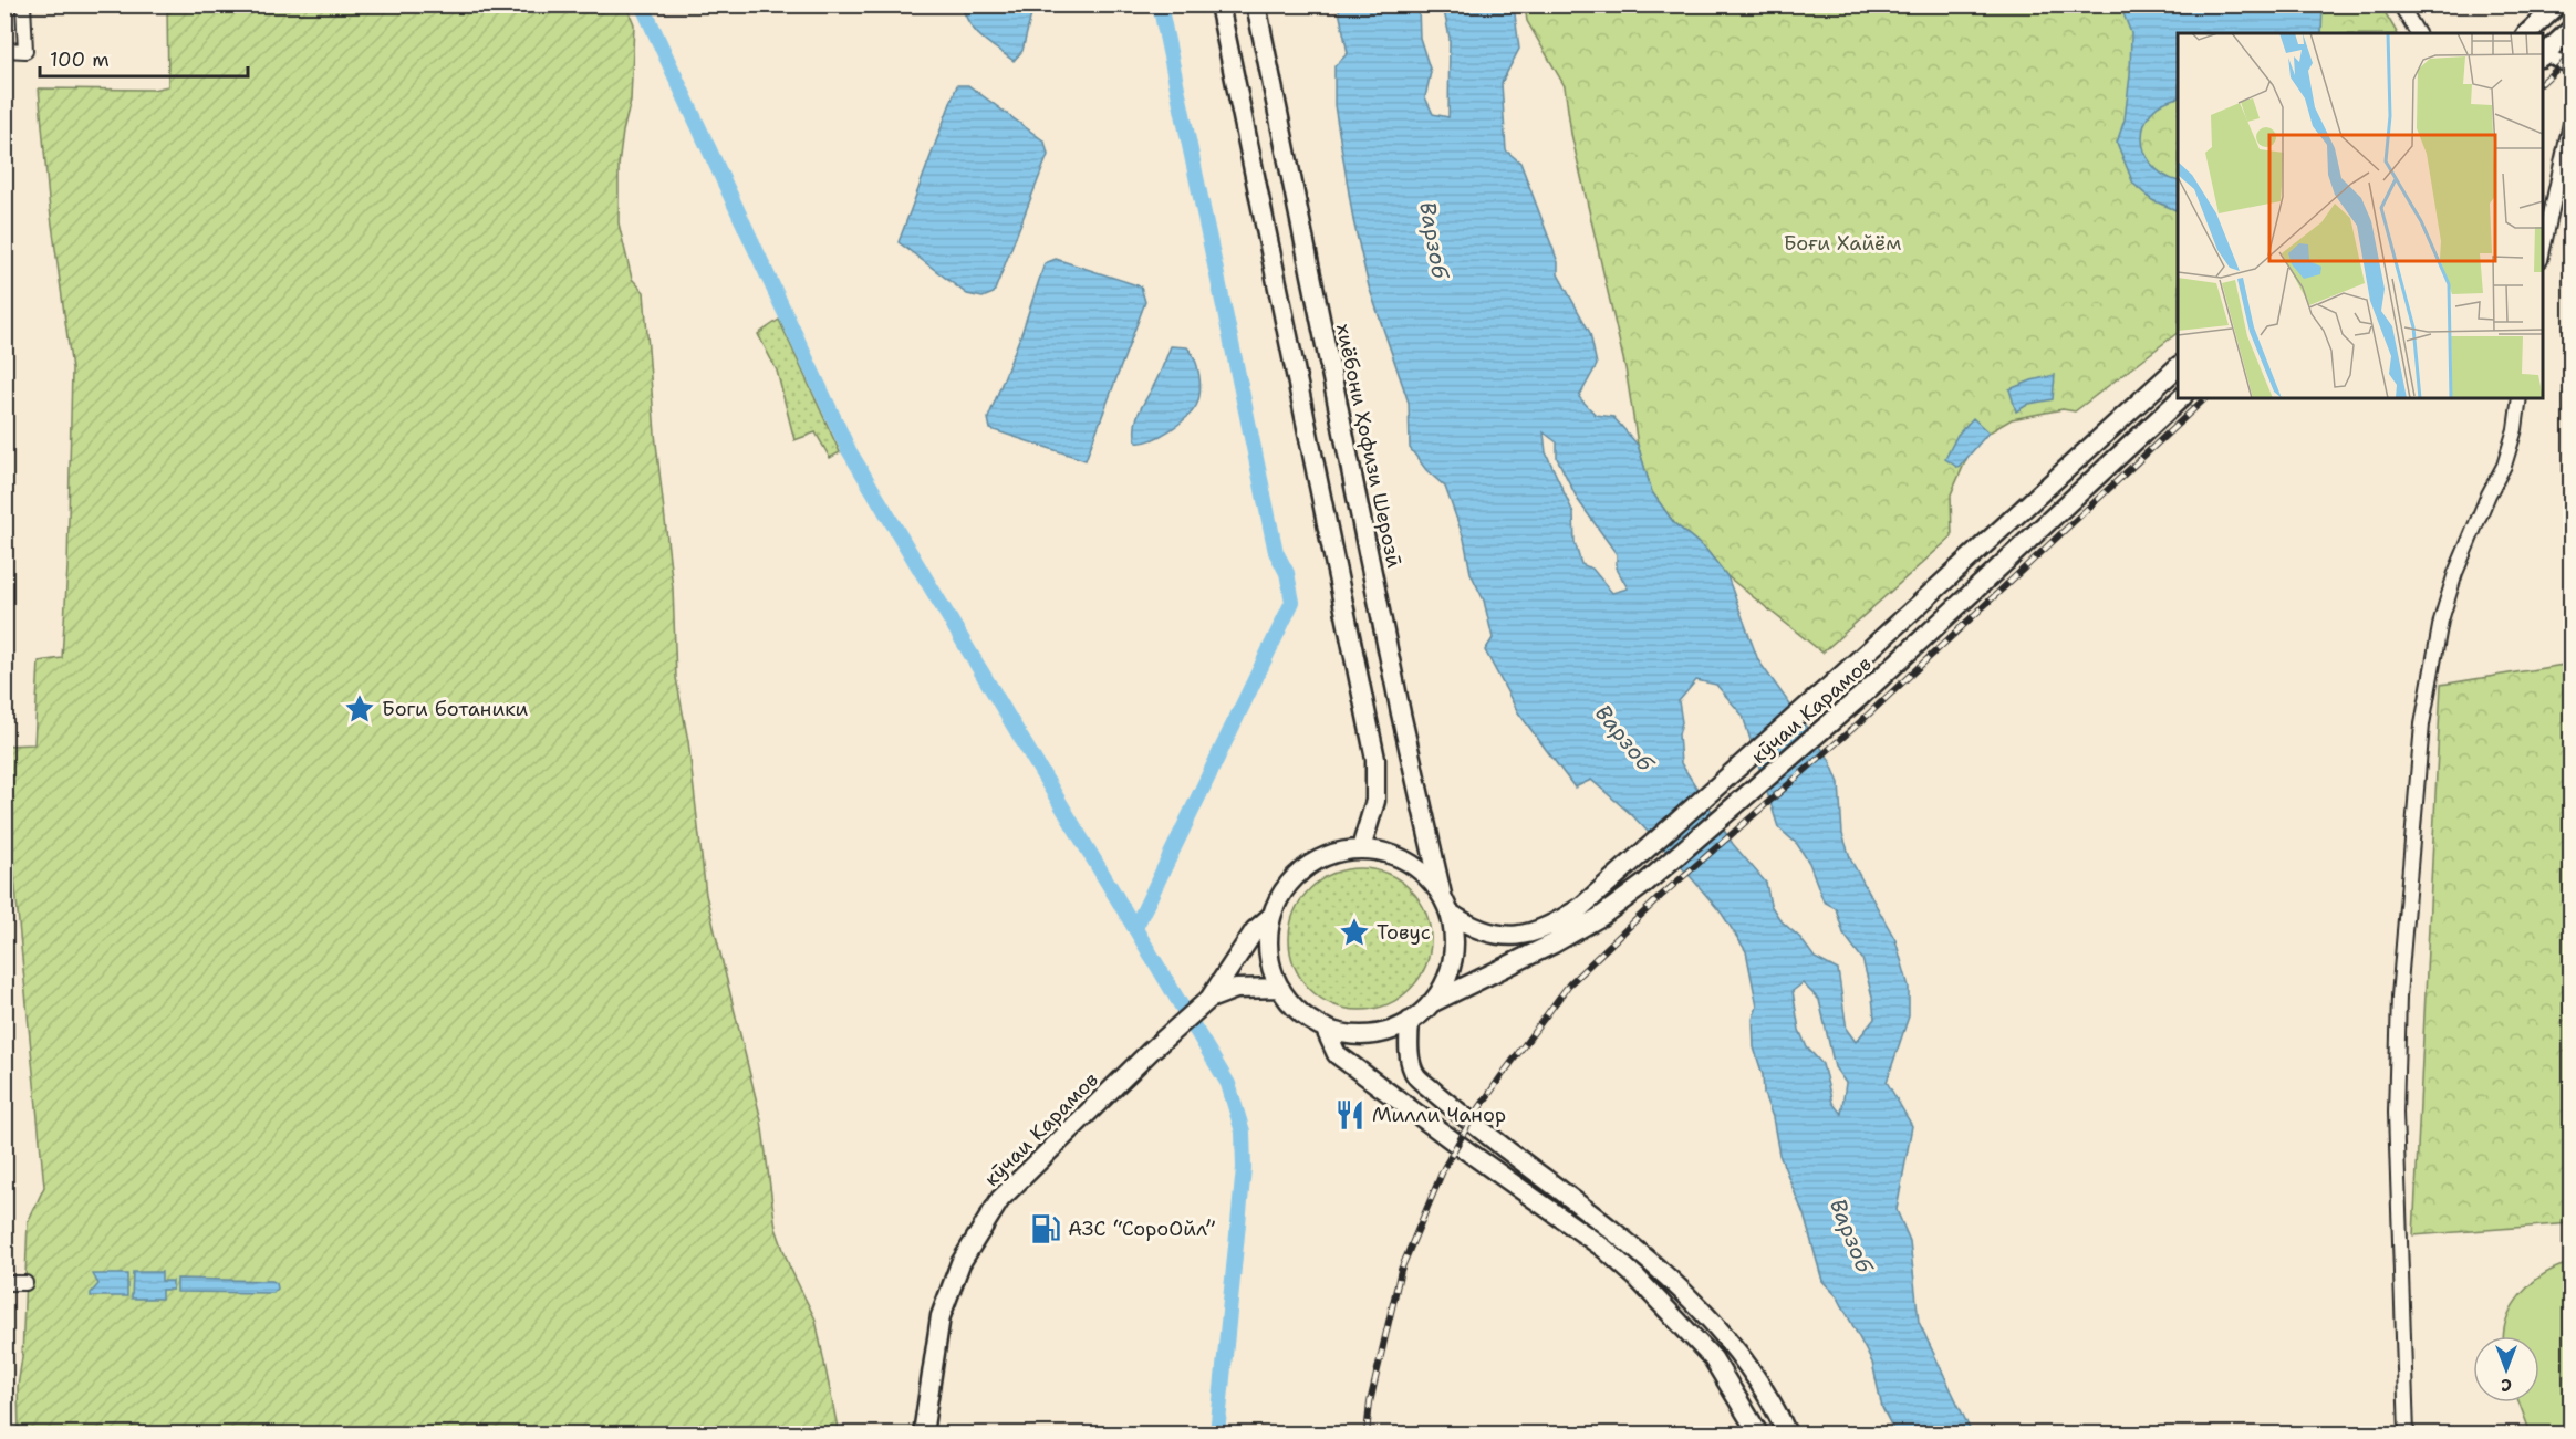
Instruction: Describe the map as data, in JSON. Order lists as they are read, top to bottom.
{
  "streets": {
    "main road": ["хиёбони Ҳофизи Шерозӣ", "кӯчаи Карамов"]
  },
  "crossings": [
    ["хиёбони Ҳофизи Шерозӣ", "кӯчаи Карамов"]
  ],
  "water": ["Варзоб"],
  "parks": ["Боғи Хайём"],
  "places": {
    "place": ["Боги ботаники", "Товус"],
    "restaurant": ["Милли Чанор"],
    "fuel station": ["АЗС “СороОйл”"]
  },
  "scale_bar": "100 m",
  "north": "bottom"
}
